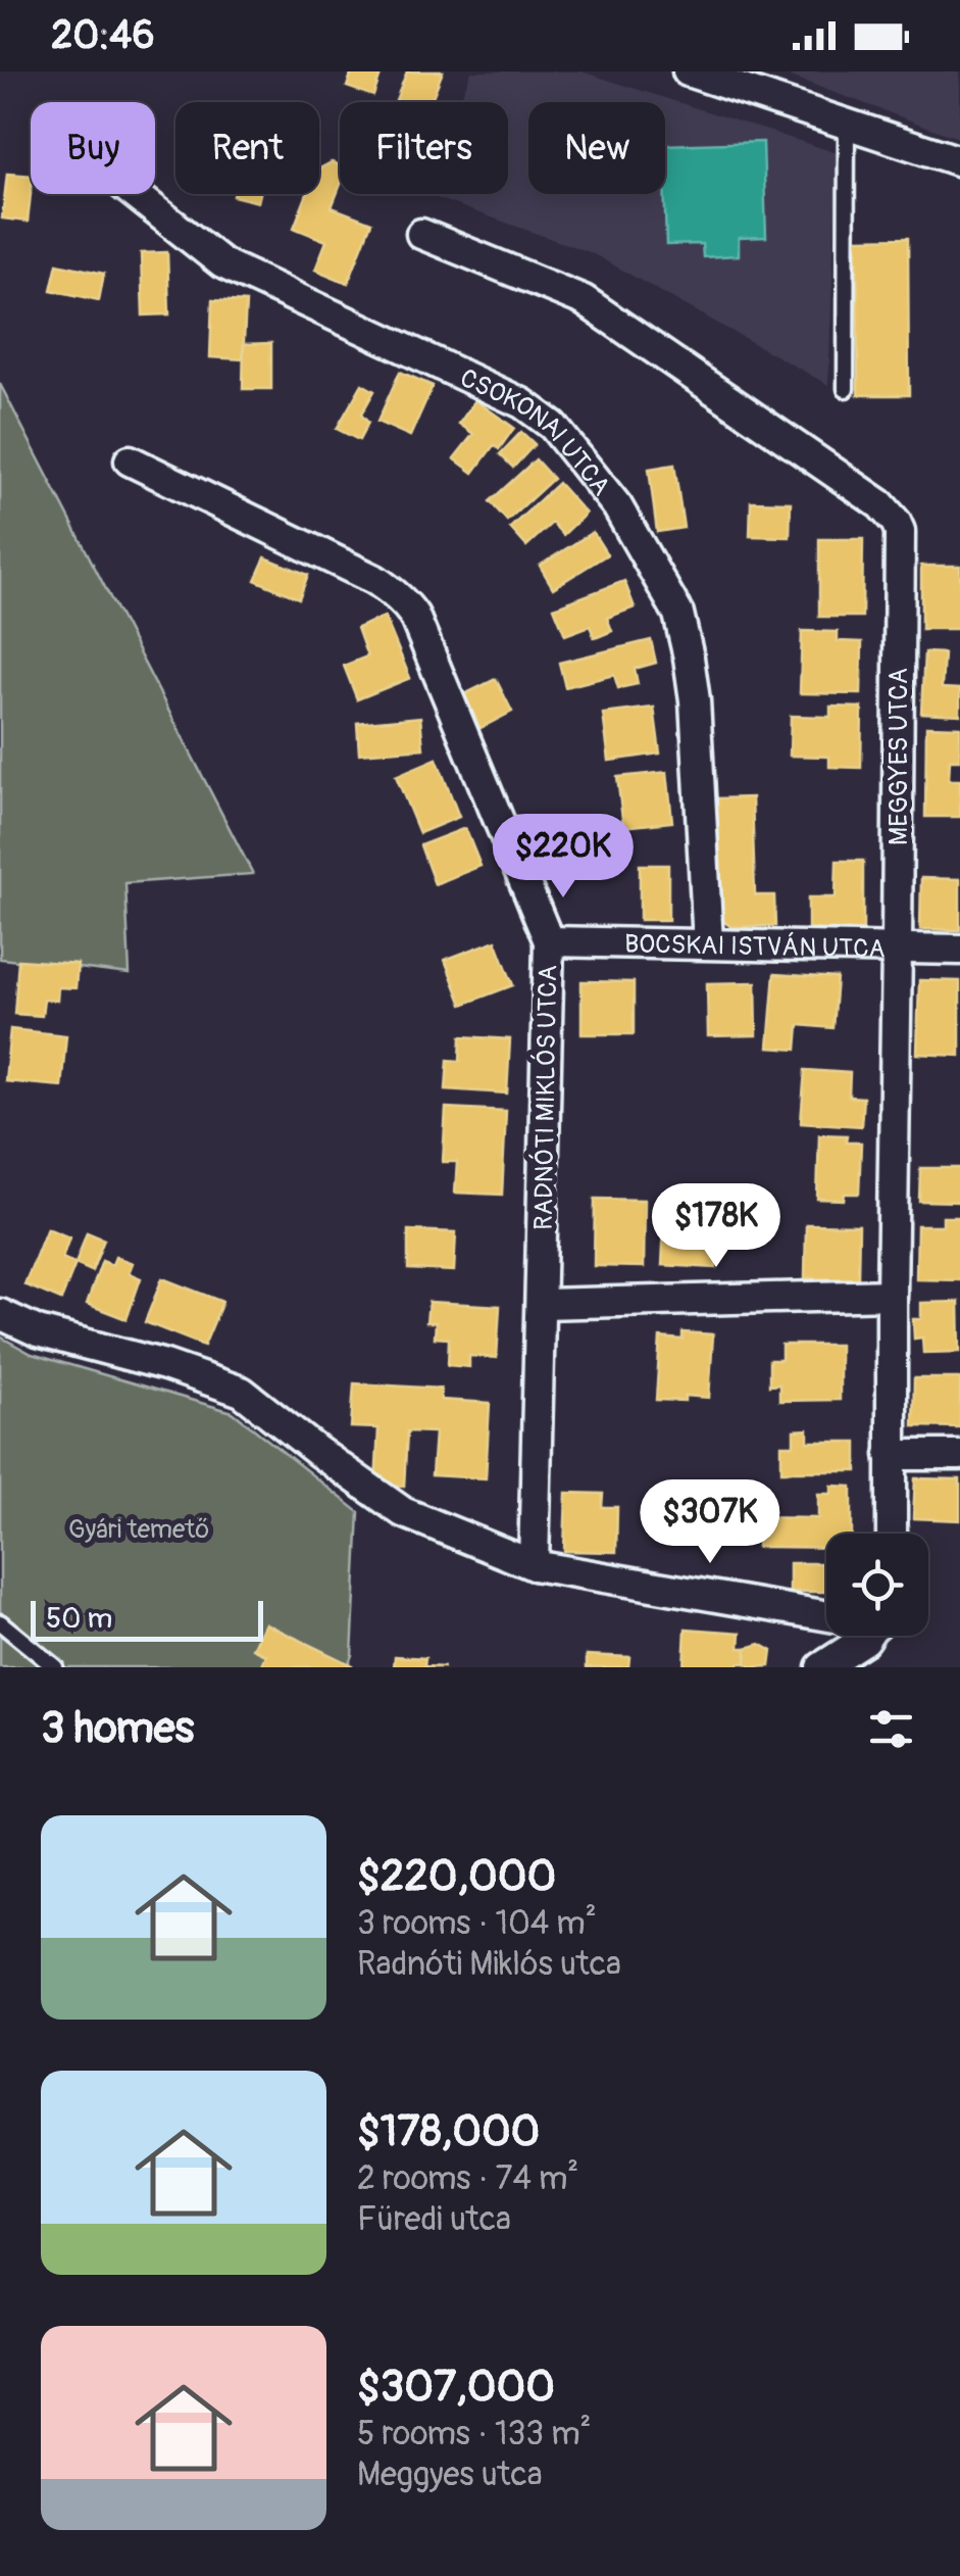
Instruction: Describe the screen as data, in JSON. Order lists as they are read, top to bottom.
{
  "streets": {
    "street": [
      "CSOKONAI UTCA",
      "MEGGYES UTCA",
      "BOCSKAI ISTVÁN UTCA",
      "RADNÓTI MIKLÓS UTCA"
    ]
  },
  "crossings": [
    ["CSOKONAI UTCA", "BOCSKAI ISTVÁN UTCA"],
    ["MEGGYES UTCA", "BOCSKAI ISTVÁN UTCA"],
    ["BOCSKAI ISTVÁN UTCA", "RADNÓTI MIKLÓS UTCA"]
  ],
  "parks": ["Gyári temető"],
  "scale_bar": "50 m",
  "page": {
    "status": "20:46",
    "chip": [
      "Buy",
      "Rent",
      "Filters",
      "New"
    ],
    "price": ["$220K", "$178K", "$307K"],
    "scale": "50 m",
    "heading": "3 homes",
    "list": [
      {
        "name": "$220,000",
        "note": "3 rooms · 104 m² · Radnóti Miklós utca"
      },
      {
        "name": "$178,000",
        "note": "2 rooms · 74 m² · Füredi utca"
      },
      {
        "name": "$307,000",
        "note": "5 rooms · 133 m² · Meggyes utca"
      }
    ]
  }
}
